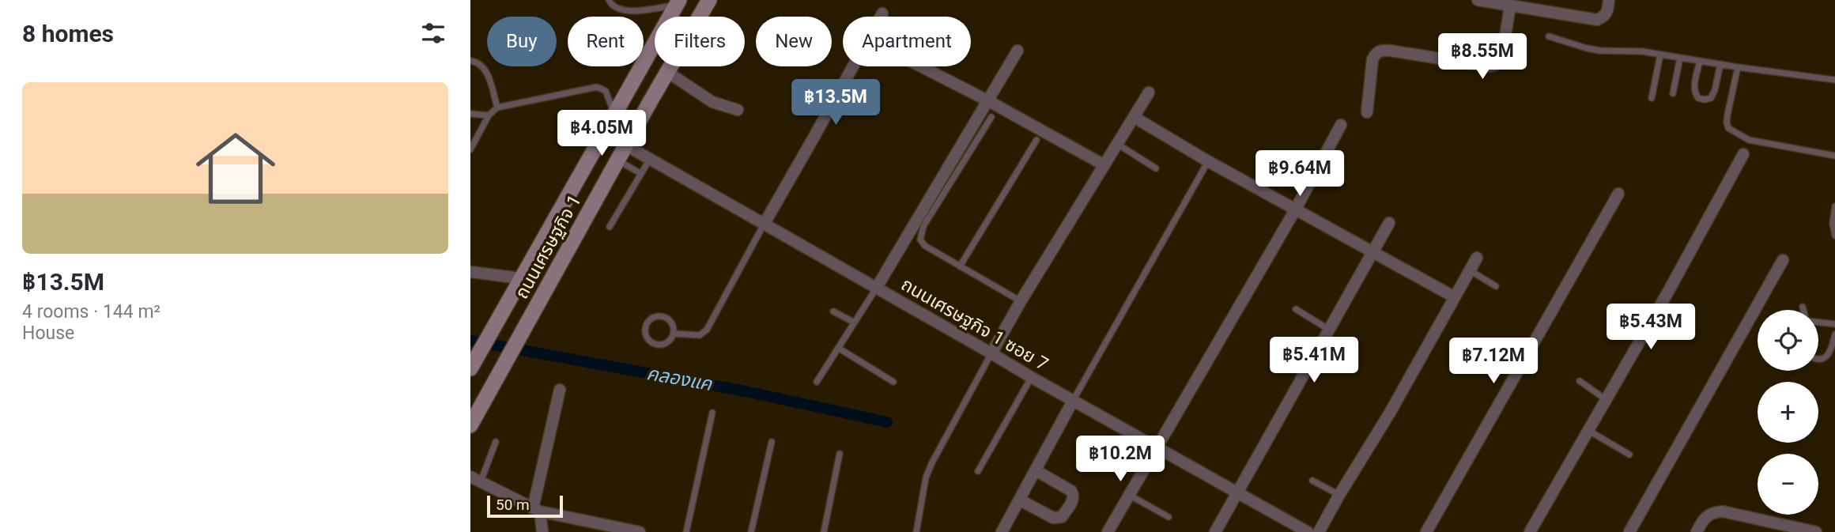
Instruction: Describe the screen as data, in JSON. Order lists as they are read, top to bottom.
{
  "streets": {
    "main road": ["ถนนเศรษฐกิจ 1"],
    "street": ["ถนนเศรษฐกิจ 1 ซอย 7"]
  },
  "crossings": [
    ["ถนนเศรษฐกิจ 1", "ถนนเศรษฐกิจ 1 ซอย 7"]
  ],
  "water": ["คลองแค"],
  "scale_bar": "50 m",
  "page": {
    "heading": "8 homes",
    "chip": [
      "Buy",
      "Rent",
      "Filters",
      "New",
      "Apartment"
    ],
    "price": [
      "฿8.55M",
      "฿13.5M",
      "฿4.05M",
      "฿9.64M",
      "฿5.43M",
      "฿5.41M",
      "฿7.12M",
      "฿10.2M"
    ],
    "list": [
      {
        "name": "฿13.5M",
        "note": "4 rooms · 144 m² · House"
      }
    ],
    "map_buttons": ["+", "−"],
    "scale": "50 m"
  }
}
